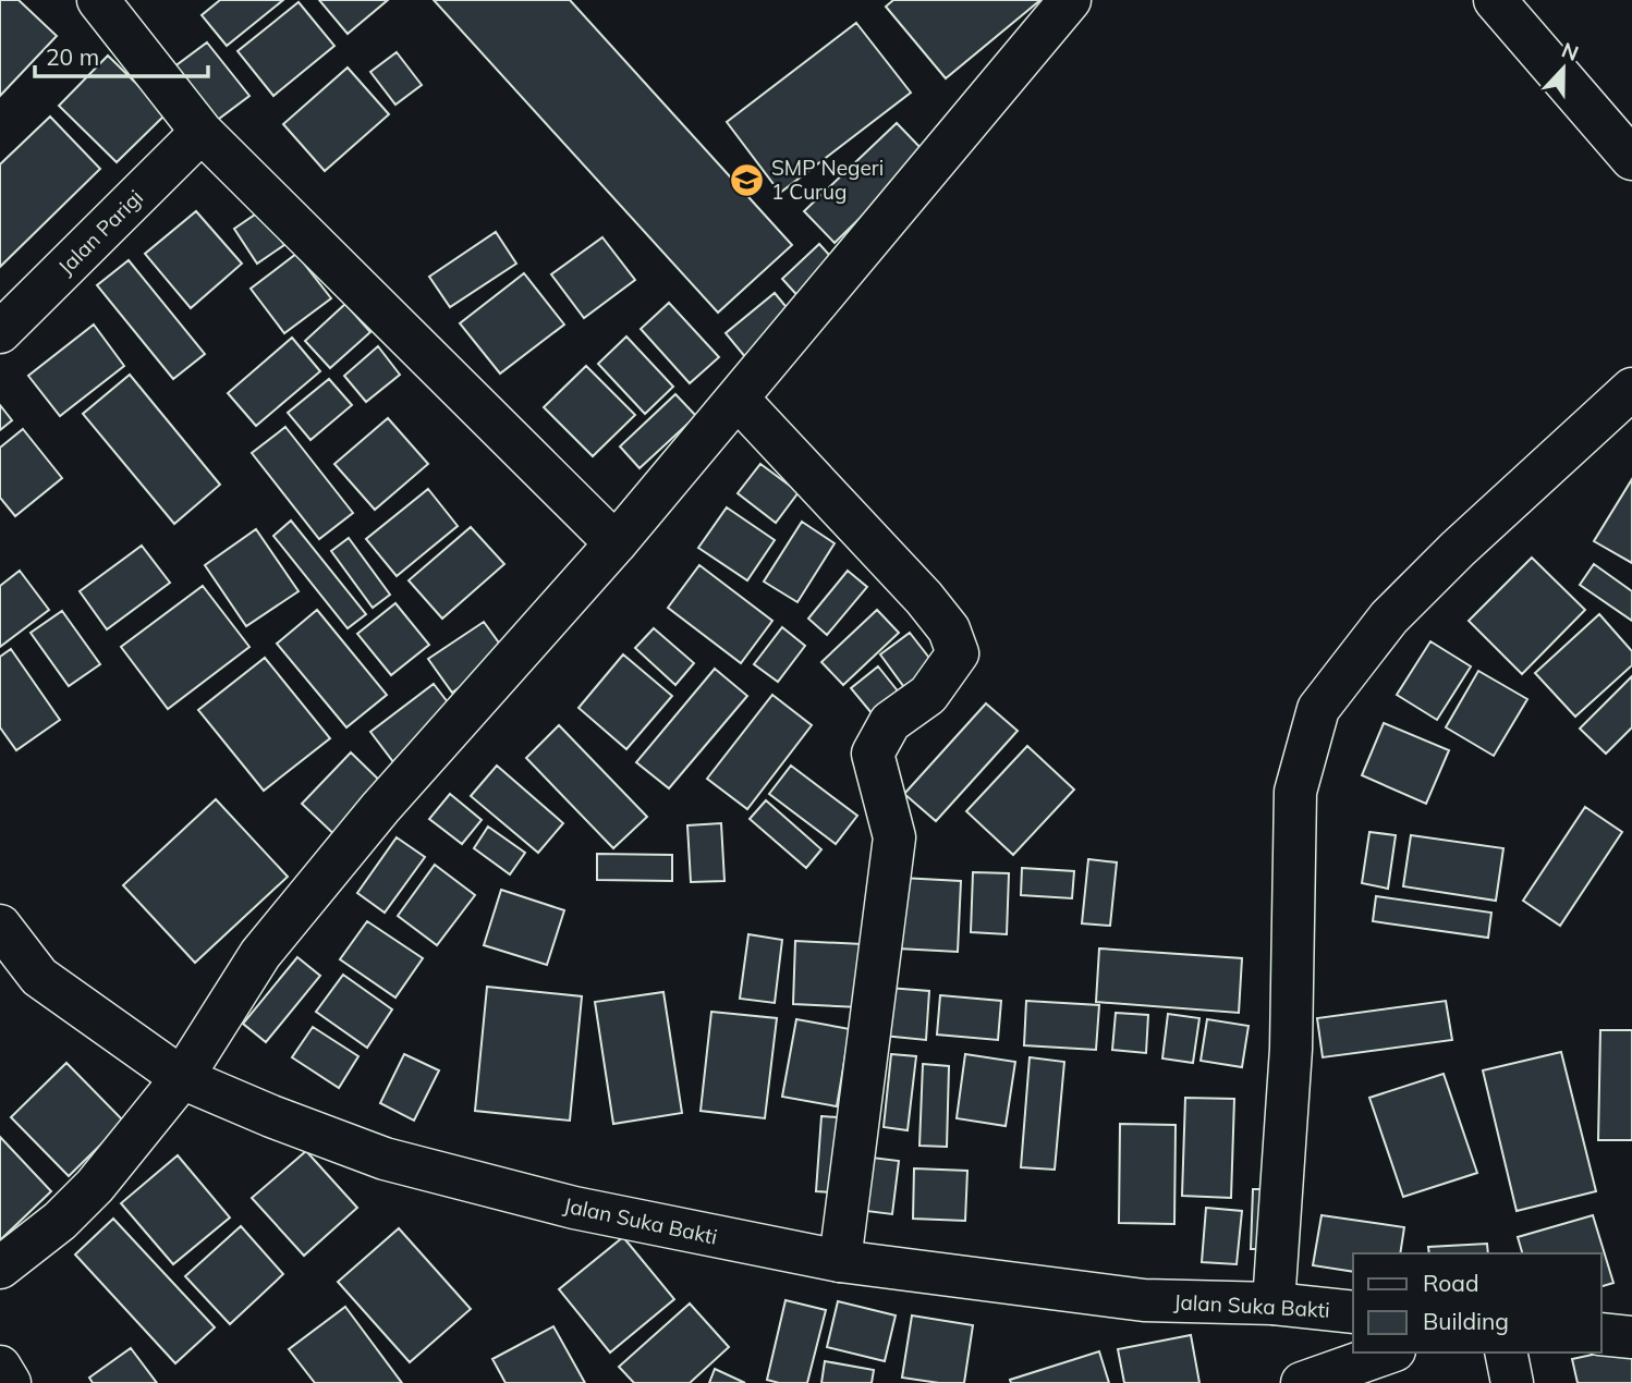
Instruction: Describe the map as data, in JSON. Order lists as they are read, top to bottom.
{
  "streets": {
    "street": ["Jalan Parigi", "Jalan Suka Bakti"]
  },
  "places": {
    "school or university": ["SMP Negeri 1 Curug"]
  },
  "legend": ["Road", "Building"],
  "scale_bar": "20 m",
  "north": "top"
}
